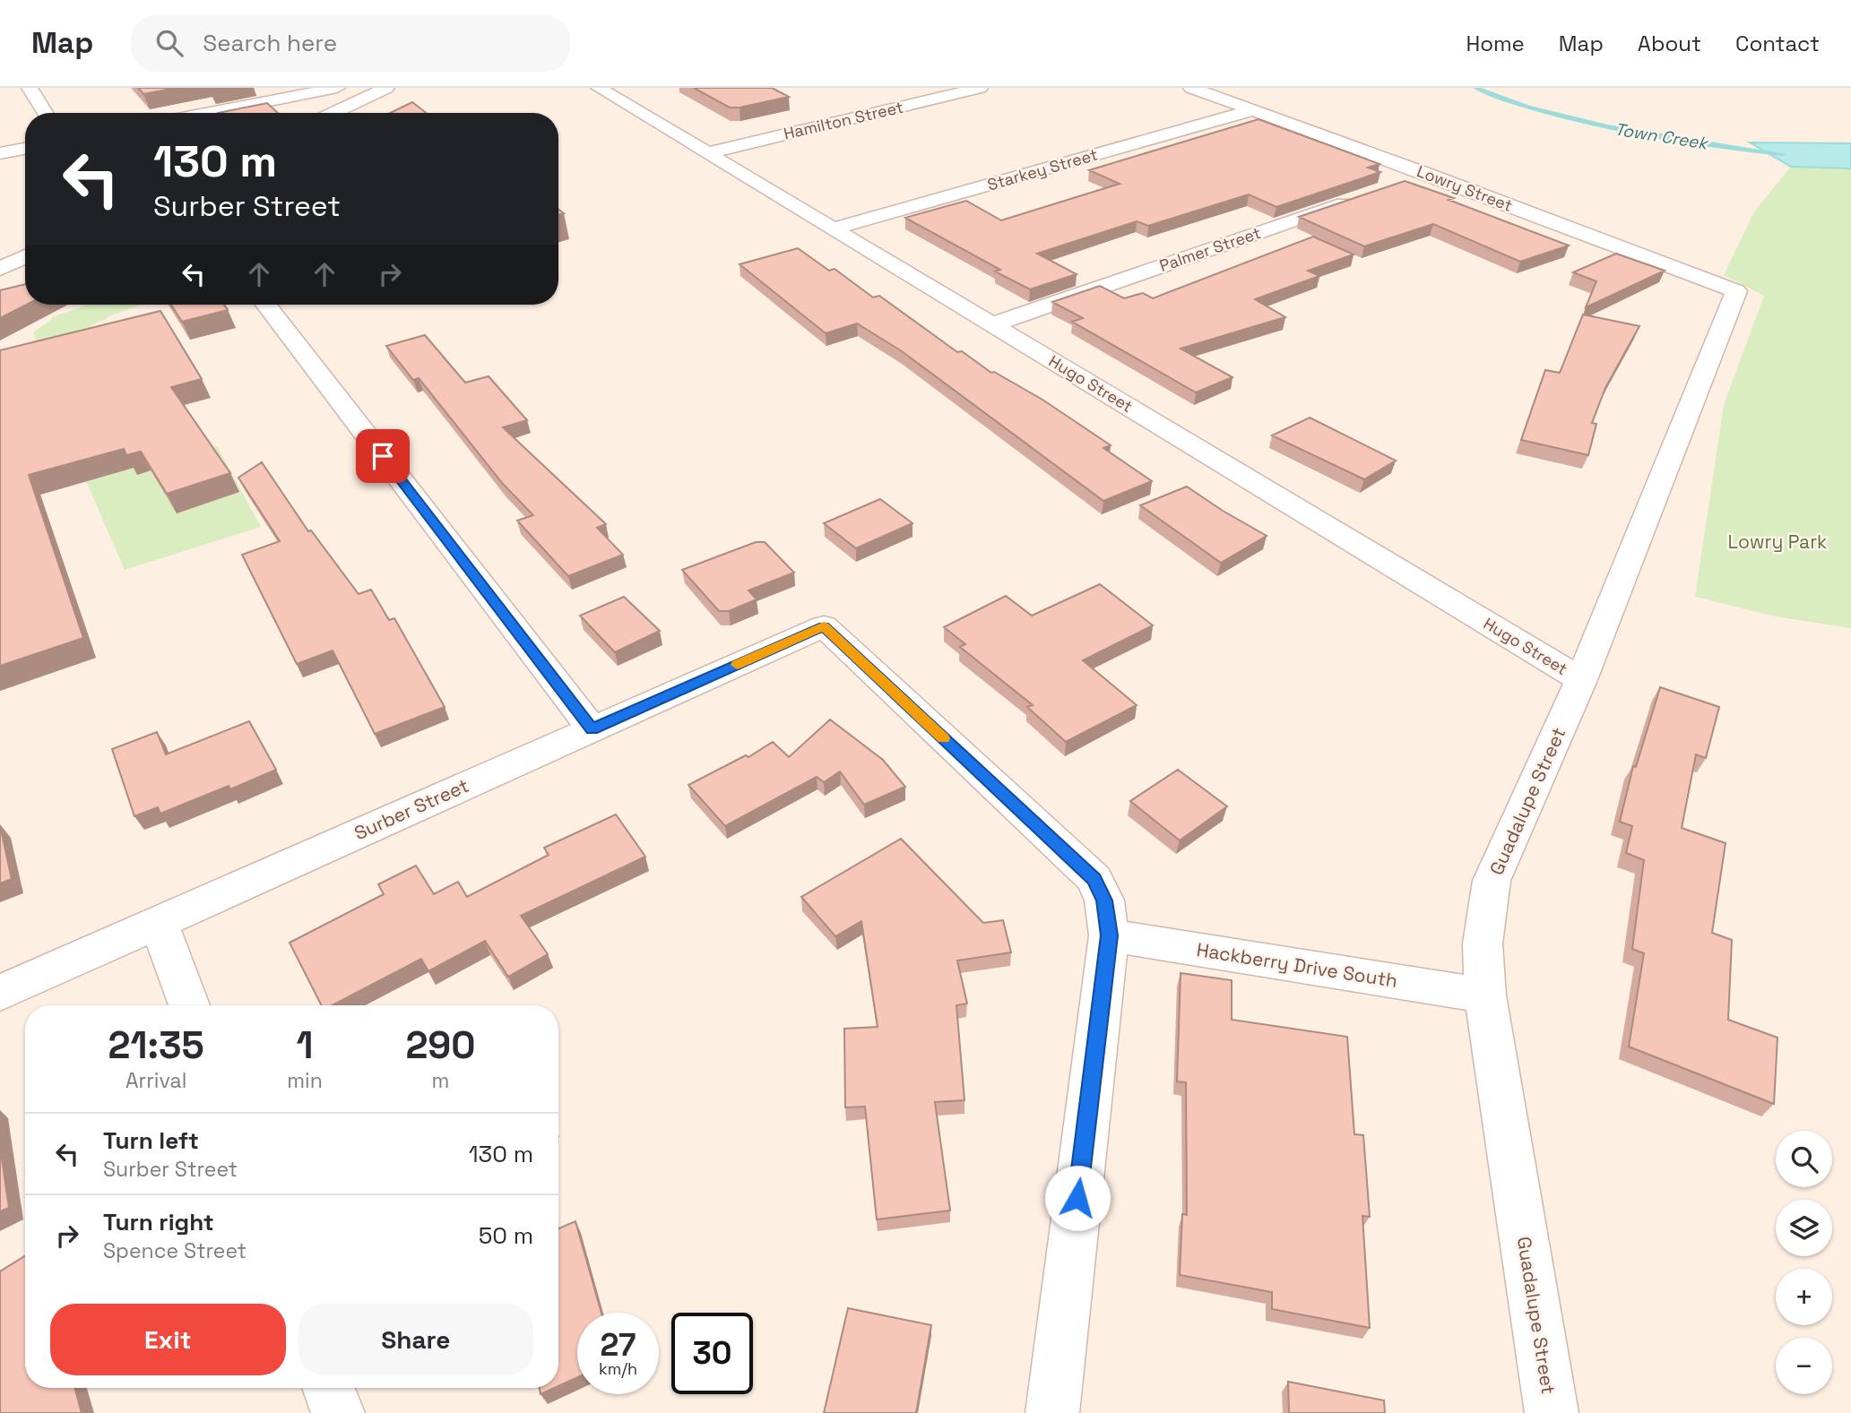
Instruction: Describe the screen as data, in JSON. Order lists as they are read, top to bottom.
{
  "streets": {
    "street": [
      "Hamilton Street",
      "Starkey Street",
      "Lowry Street",
      "Palmer Street",
      "Hugo Street",
      "Guadalupe Street",
      "Surber Street",
      "Hackberry Drive South"
    ]
  },
  "crossings": [
    ["Hamilton Street", "Hugo Street"],
    ["Starkey Street", "Lowry Street"],
    ["Starkey Street", "Hugo Street"],
    ["Lowry Street", "Guadalupe Street"],
    ["Palmer Street", "Hugo Street"],
    ["Hugo Street", "Guadalupe Street"],
    ["Guadalupe Street", "Hackberry Drive South"],
    ["Surber Street", "Hackberry Drive South"]
  ],
  "water": ["Town Creek"],
  "parks": ["Lowry Park"],
  "page": {
    "header": "Map",
    "search": "Search here",
    "nav": [
      "Home",
      "Map",
      "About",
      "Contact"
    ],
    "turn": ["130 m", "Surber Street"],
    "eta": [
      "21:35",
      "Arrival",
      "1",
      "min",
      "290",
      "m"
    ],
    "list": [
      {
        "name": "Turn left",
        "note": "Surber Street",
        "value": "130 m"
      },
      {
        "name": "Turn right",
        "note": "Spence Street",
        "value": "50 m"
      }
    ],
    "map_buttons": ["+", "−"],
    "buttons": ["Exit", "Share"],
    "speed": "27 km/h",
    "limit": "30"
  }
}
